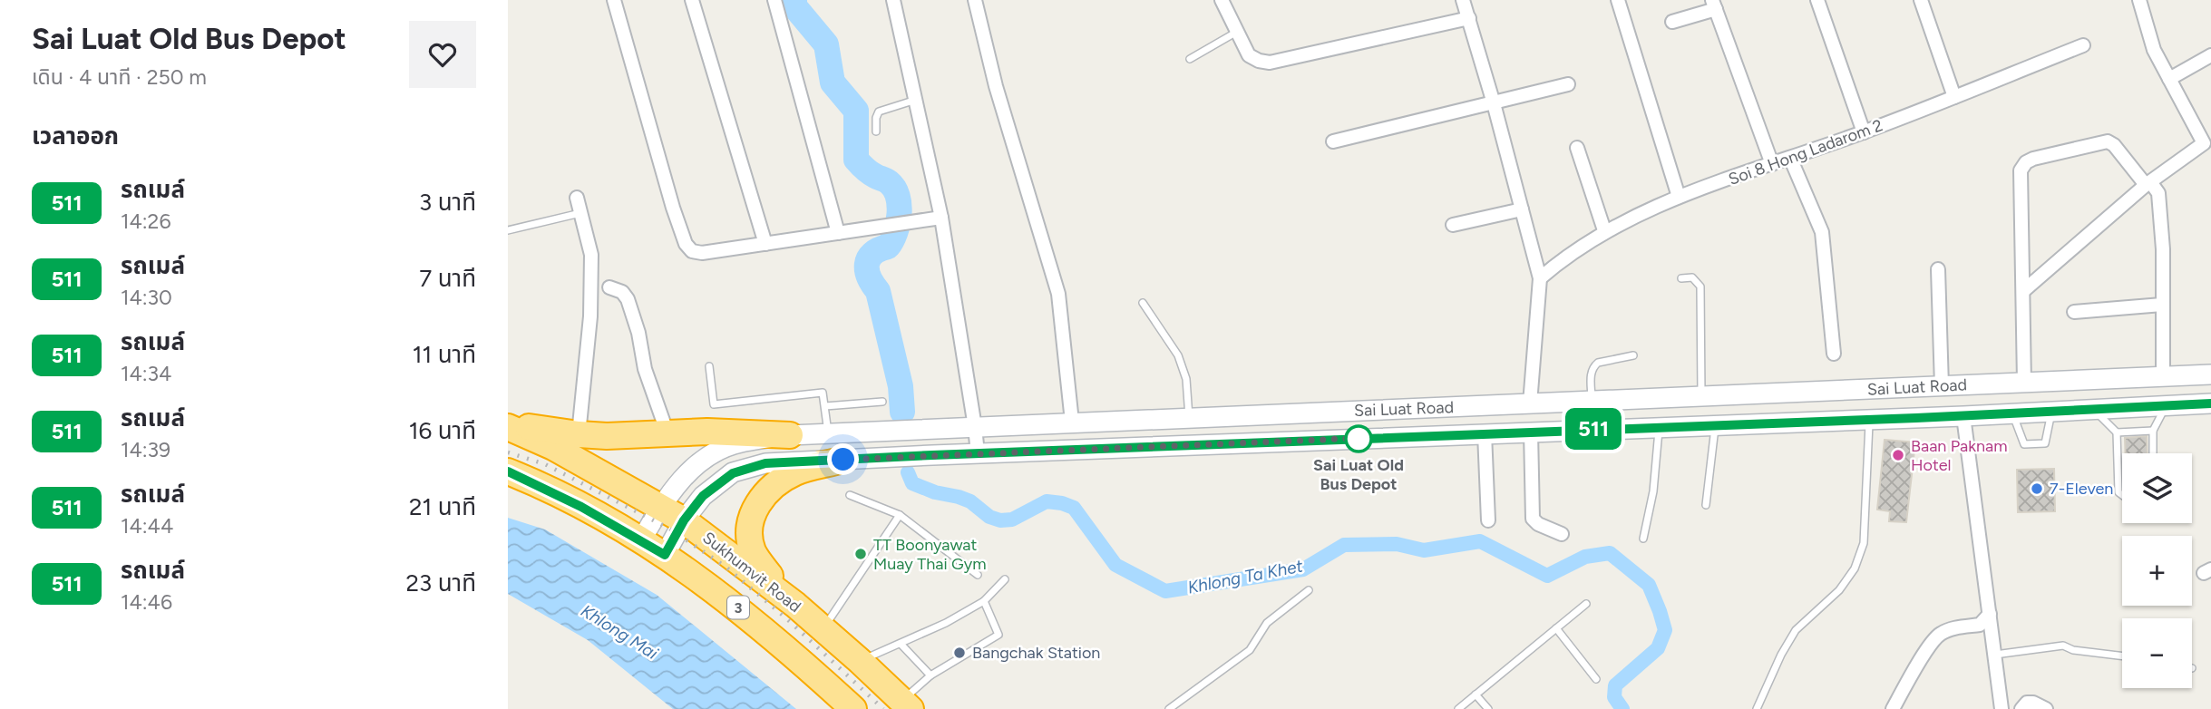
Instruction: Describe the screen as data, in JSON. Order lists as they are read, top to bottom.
{
  "streets": {
    "highway": ["Sukhumvit Road", "3"],
    "main road": ["Sai Luat Road"],
    "street": ["Soi 8 Hong Ladarom 2"]
  },
  "crossings": [
    ["Sai Luat Road", "Sukhumvit Road"],
    ["Sai Luat Road", "3"]
  ],
  "water": ["Khlong Ta Khet", "Khlong Mai"],
  "places": [
    "Sai Luat Old Bus Depot",
    "Baan Paknam Hotel",
    "7-Eleven",
    "TT Boonyawat Muay Thai Gym",
    "Bangchak Station"
  ],
  "lines": ["bus line 511"],
  "page": {
    "heading": [
      ["Sai Luat Old Bus Depot", "เดิน · 4 นาที · 250 m"],
      "เวลาออก"
    ],
    "on_map": "511",
    "list": [
      {
        "mark": "511",
        "name": "รถเมล์",
        "note": "14:26",
        "value": "3 นาที"
      },
      {
        "mark": "511",
        "name": "รถเมล์",
        "note": "14:30",
        "value": "7 นาที"
      },
      {
        "mark": "511",
        "name": "รถเมล์",
        "note": "14:34",
        "value": "11 นาที"
      },
      {
        "mark": "511",
        "name": "รถเมล์",
        "note": "14:39",
        "value": "16 นาที"
      },
      {
        "mark": "511",
        "name": "รถเมล์",
        "note": "14:44",
        "value": "21 นาที"
      },
      {
        "mark": "511",
        "name": "รถเมล์",
        "note": "14:46",
        "value": "23 นาที"
      }
    ],
    "map_buttons": ["+", "−"]
  }
}
